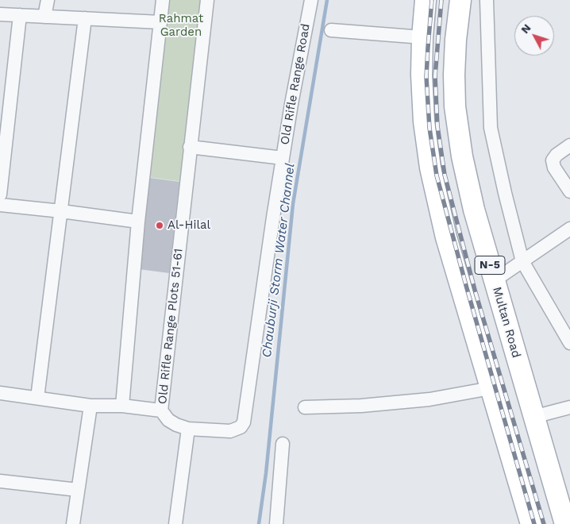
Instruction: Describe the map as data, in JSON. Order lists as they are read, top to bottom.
{
  "streets": {
    "main road": ["N-5", "Multan Road"],
    "street": ["Old Rifle Range Road", "Old Rifle Range Plots 51-61"]
  },
  "water": ["Chauburji Storm Water Channel"],
  "parks": ["Rahmat Garden"],
  "places": ["Al-Hilal"],
  "north": "top left"
}
